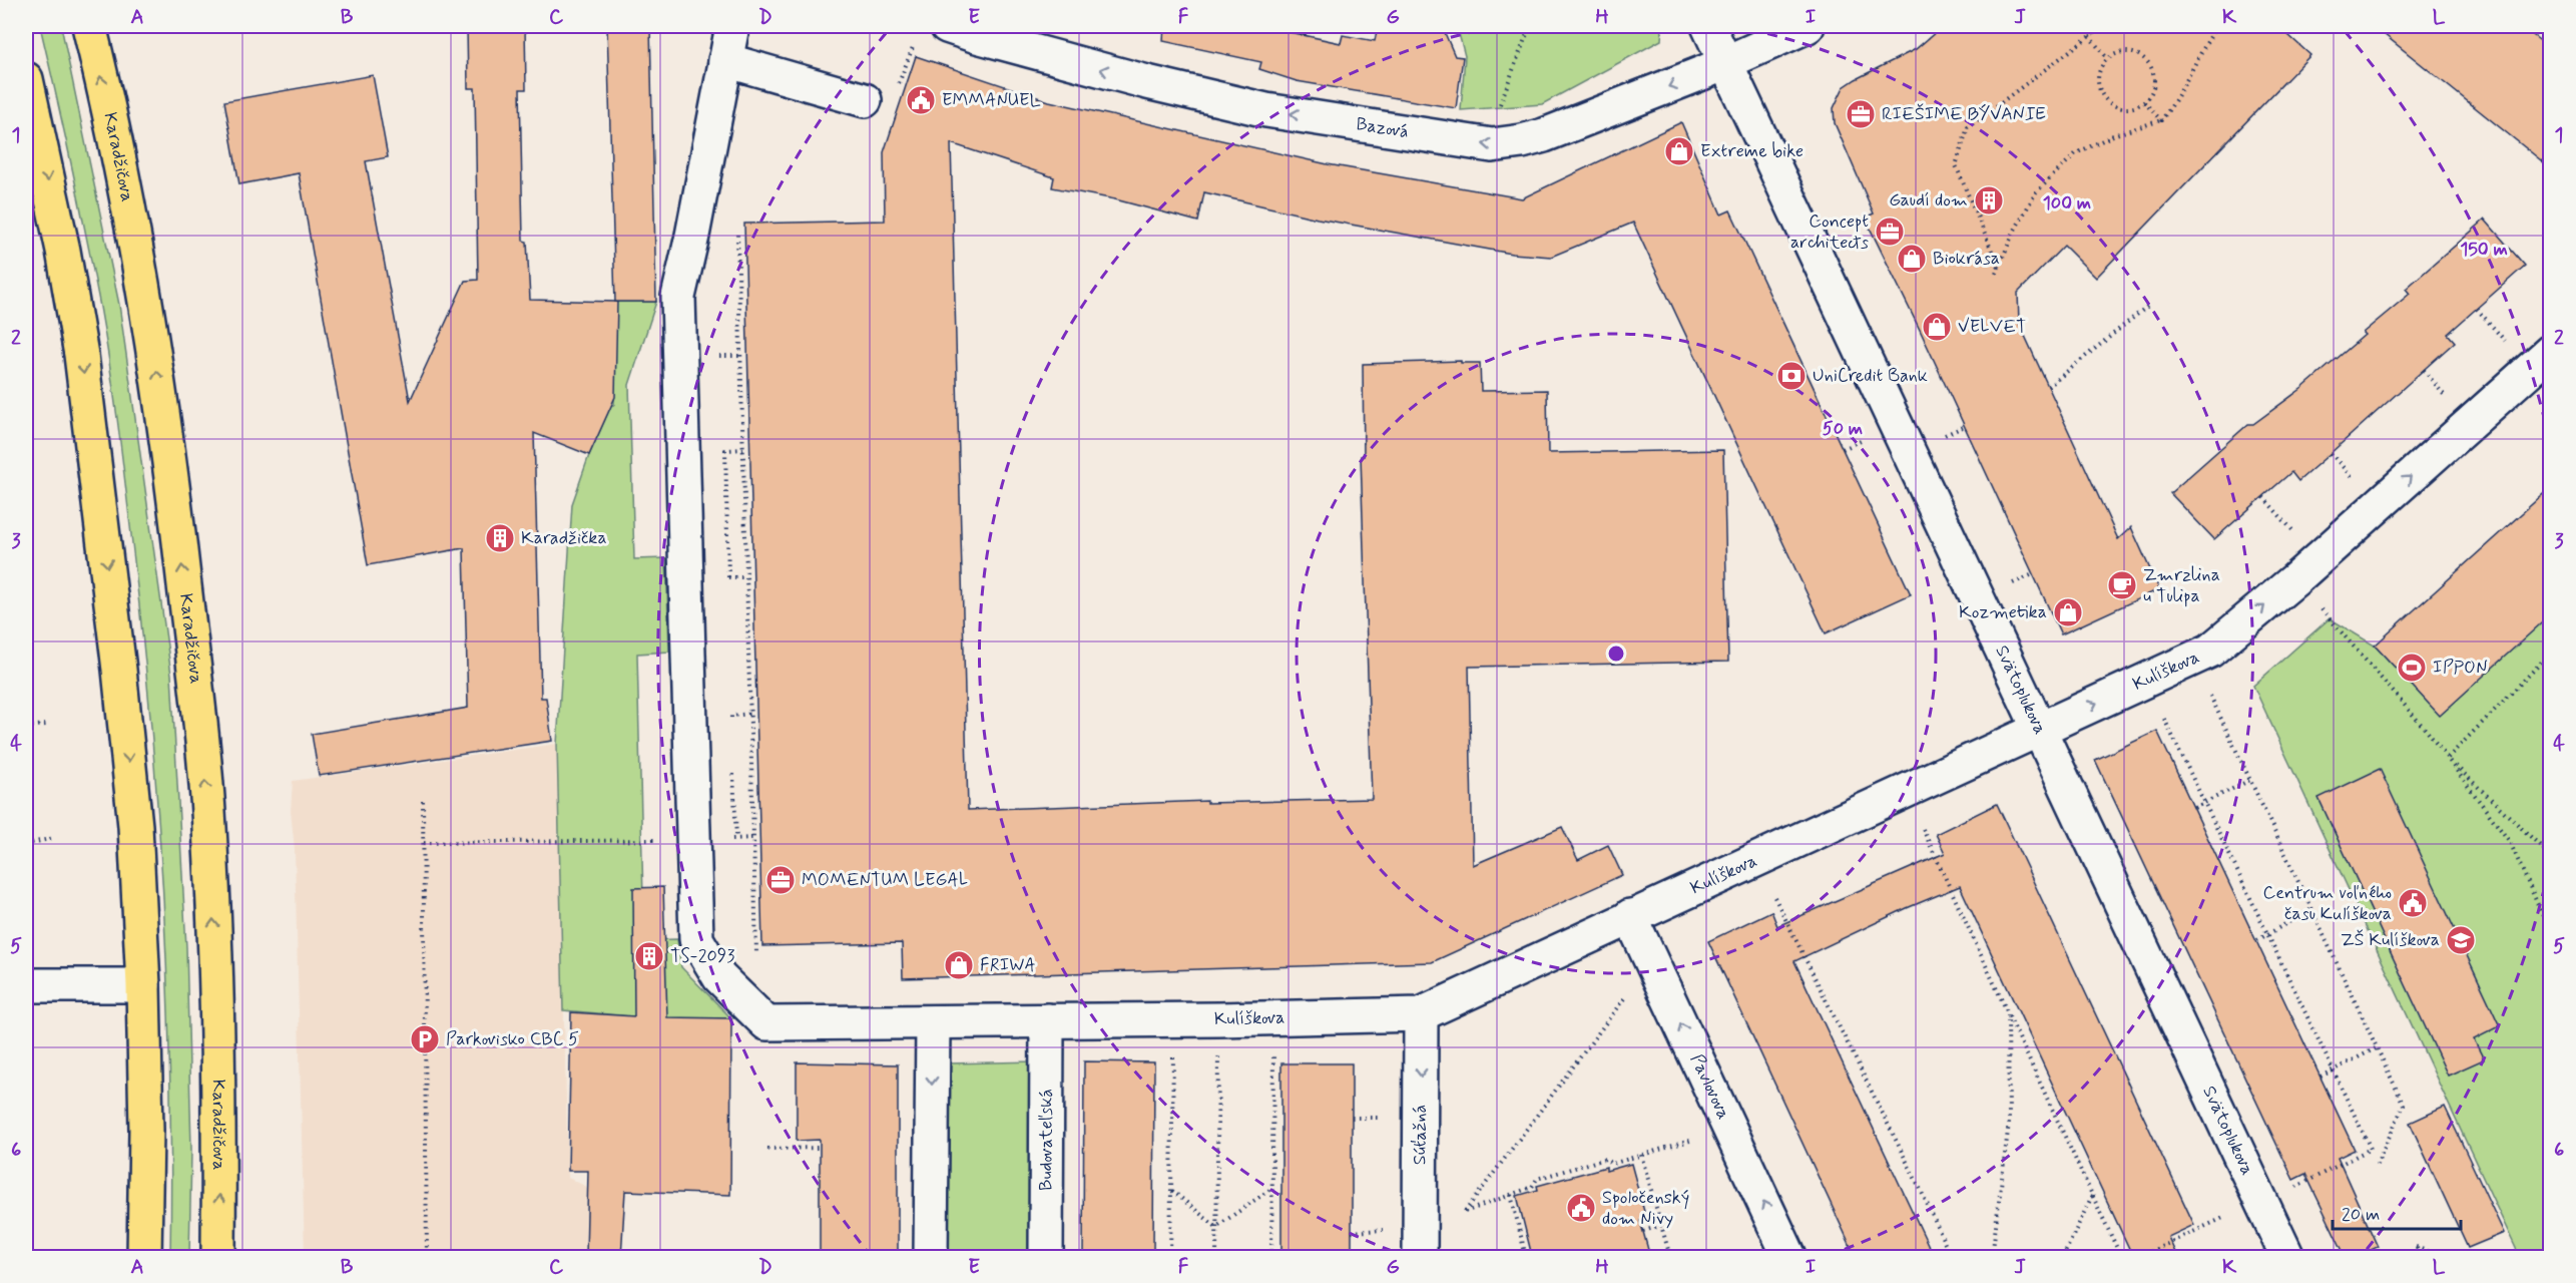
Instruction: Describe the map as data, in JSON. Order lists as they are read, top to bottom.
{
  "streets": {
    "main road": ["Karadžičova"],
    "street": [
      "Bazová",
      "Kulíškova",
      "Svätoplukova",
      "Pavlovova",
      "Súťažná",
      "Budovateľská"
    ]
  },
  "crossings": [
    ["Bazová", "Svätoplukova"],
    ["Kulíškova", "Svätoplukova"],
    ["Kulíškova", "Pavlovova"],
    ["Kulíškova", "Súťažná"],
    ["Kulíškova", "Budovateľská"]
  ],
  "one_way": ["Bazová", "Pavlovova", "Súťažná"],
  "places": {
    "public building": ["EMMANUEL", "Centrum voľného času Kulíškova", "Spoločenský dom Nivy"],
    "office": ["RIEŠIME BÝVANIE", "Concept architects", "MOMENTUM LEGAL"],
    "shop": [
      "Extreme bike",
      "Biokrása",
      "VELVET",
      "Kozmetika",
      "FRIWA"
    ],
    "building": ["Gaudí dom", "Karadžička", "TS-2093"],
    "bank": ["UniCredit Bank"],
    "cafe": ["Zmrzlina u Tulipa"],
    "sports": ["IPPON"],
    "school or university": ["ZŠ Kulíškova"],
    "parking": ["Parkovisko CBC 5"]
  },
  "scale_bar": "20 m",
  "grid": {
    "columns": [
      "A",
      "B",
      "C",
      "D",
      "E",
      "F",
      "G",
      "H",
      "I",
      "J",
      "K",
      "L"
    ],
    "rows": [
      "1",
      "2",
      "3",
      "4",
      "5",
      "6"
    ]
  },
  "rings": ["100 m", "150 m", "50 m"]
}
